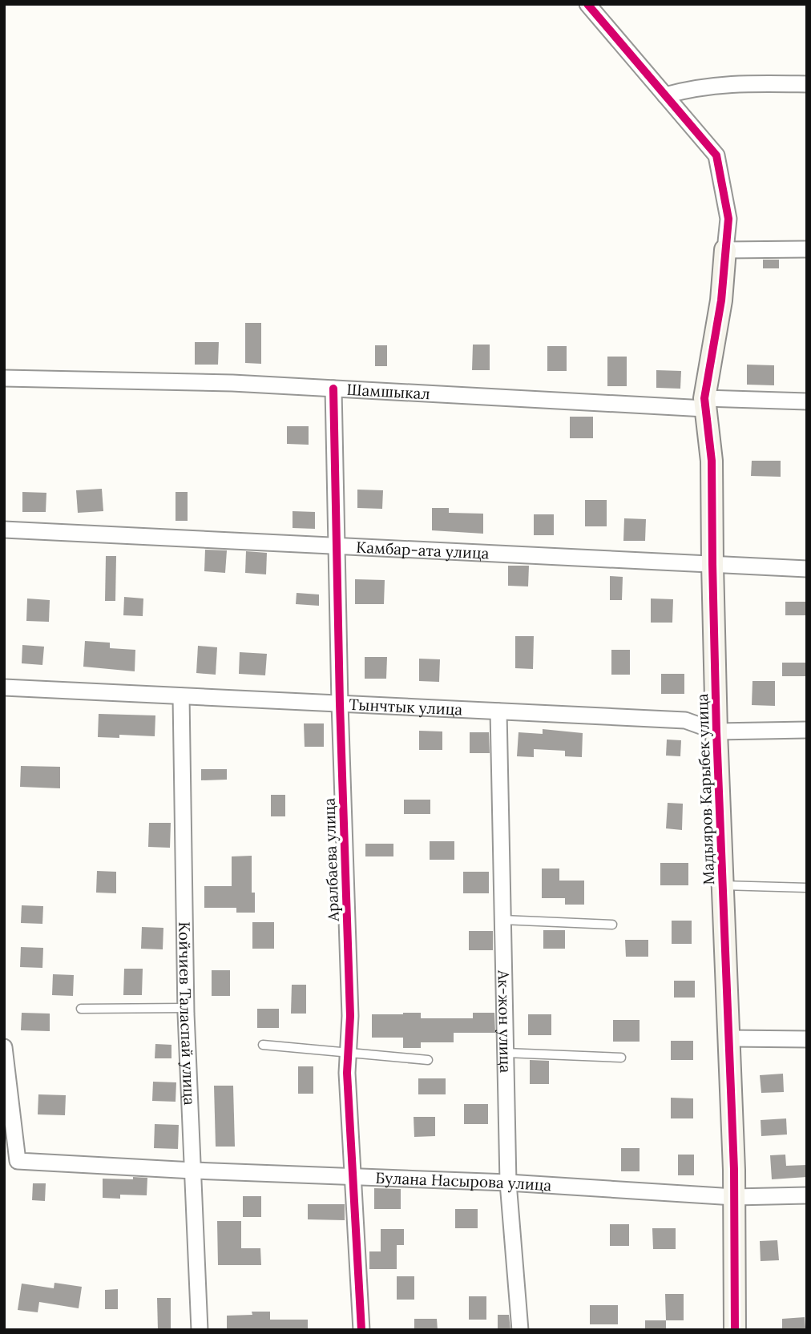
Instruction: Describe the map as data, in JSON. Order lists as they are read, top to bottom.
{
  "streets": {
    "street": [
      "Шамшыкал",
      "Камбар-ата улица",
      "Тынчтык улица",
      "Мадыяров Карыбек улица",
      "Аралбаева улица",
      "Койчиев Таласпай улица",
      "Ак-жон улица",
      "Булана Насырова улица"
    ]
  },
  "crossings": [
    ["Шамшыкал", "Мадыяров Карыбек улица"],
    ["Шамшыкал", "Аралбаева улица"],
    ["Камбар-ата улица", "Мадыяров Карыбек улица"],
    ["Камбар-ата улица", "Аралбаева улица"],
    ["Тынчтык улица", "Мадыяров Карыбек улица"],
    ["Тынчтык улица", "Аралбаева улица"],
    ["Тынчтык улица", "Койчиев Таласпай улица"],
    ["Тынчтык улица", "Ак-жон улица"],
    ["Мадыяров Карыбек улица", "Булана Насырова улица"],
    ["Аралбаева улица", "Булана Насырова улица"],
    ["Койчиев Таласпай улица", "Булана Насырова улица"],
    ["Ак-жон улица", "Булана Насырова улица"]
  ]
}
